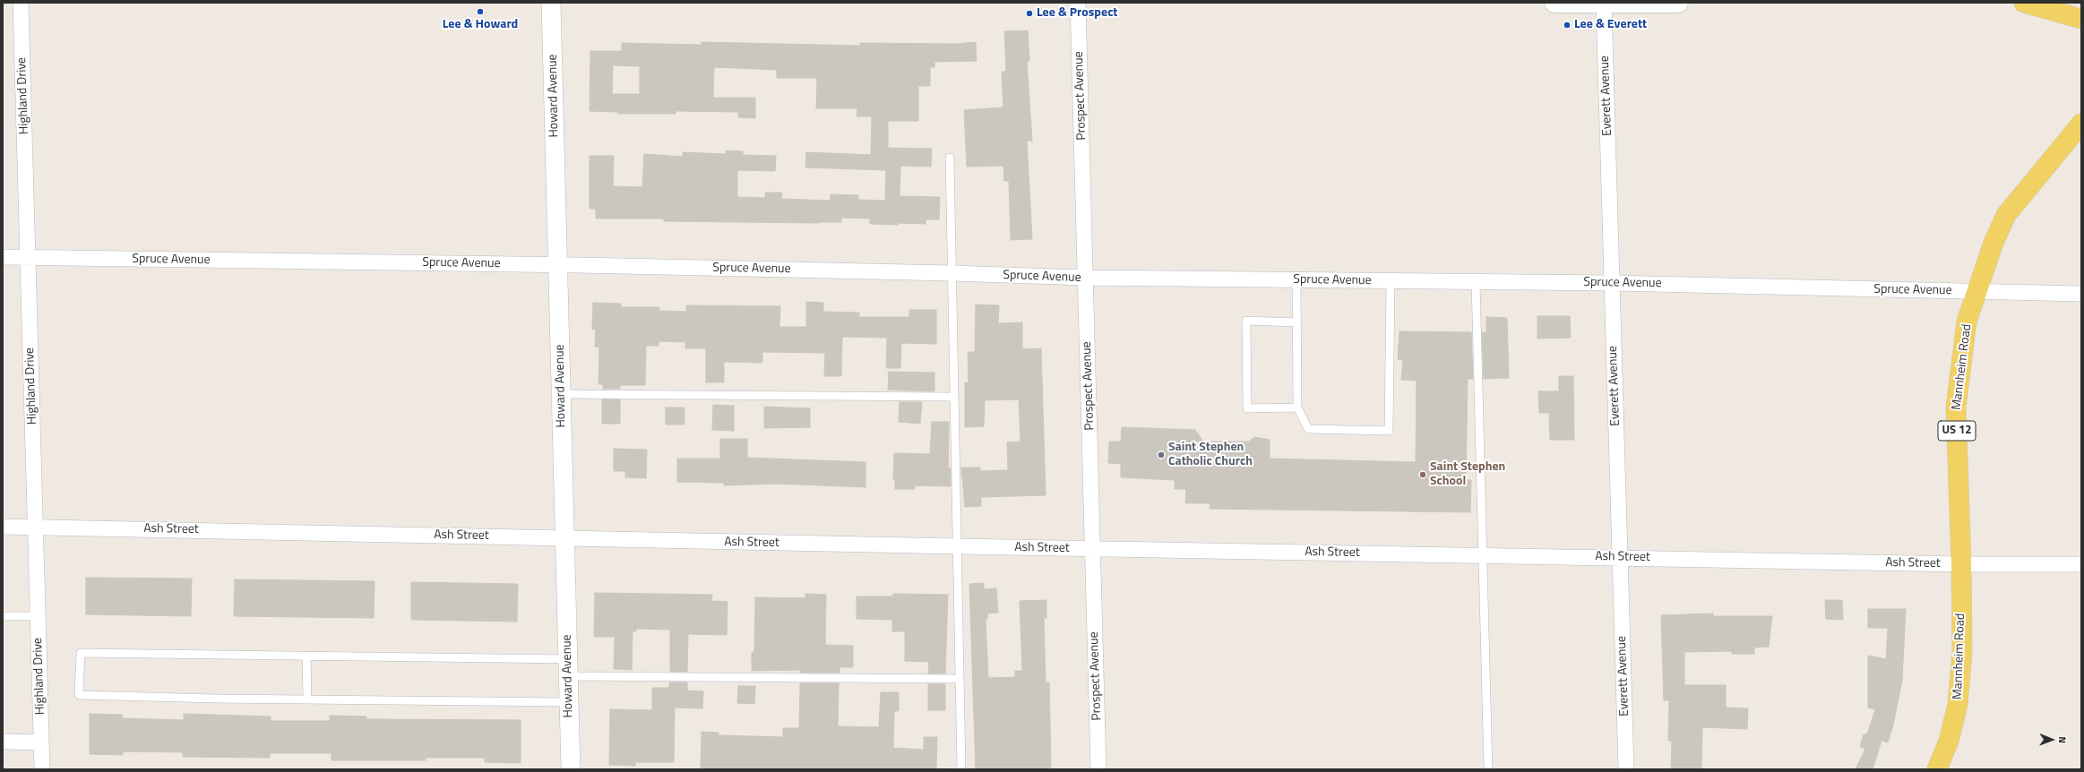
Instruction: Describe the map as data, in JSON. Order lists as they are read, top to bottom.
{
  "streets": {
    "main road": ["Mannheim Road", "US 12"],
    "street": [
      "Highland Drive",
      "Howard Avenue",
      "Prospect Avenue",
      "Everett Avenue",
      "Spruce Avenue",
      "Ash Street"
    ]
  },
  "crossings": [
    ["Highland Drive", "Spruce Avenue"],
    ["Highland Drive", "Ash Street"],
    ["Howard Avenue", "Spruce Avenue"],
    ["Howard Avenue", "Ash Street"],
    ["Prospect Avenue", "Spruce Avenue"],
    ["Prospect Avenue", "Ash Street"],
    ["Everett Avenue", "Spruce Avenue"],
    ["Everett Avenue", "Ash Street"],
    ["Spruce Avenue", "Mannheim Road"],
    ["Mannheim Road", "Ash Street"]
  ],
  "places": [
    "Lee & Howard",
    "Lee & Prospect",
    "Lee & Everett",
    "Saint Stephen Catholic Church",
    "Saint Stephen School"
  ],
  "north": "right"
}
